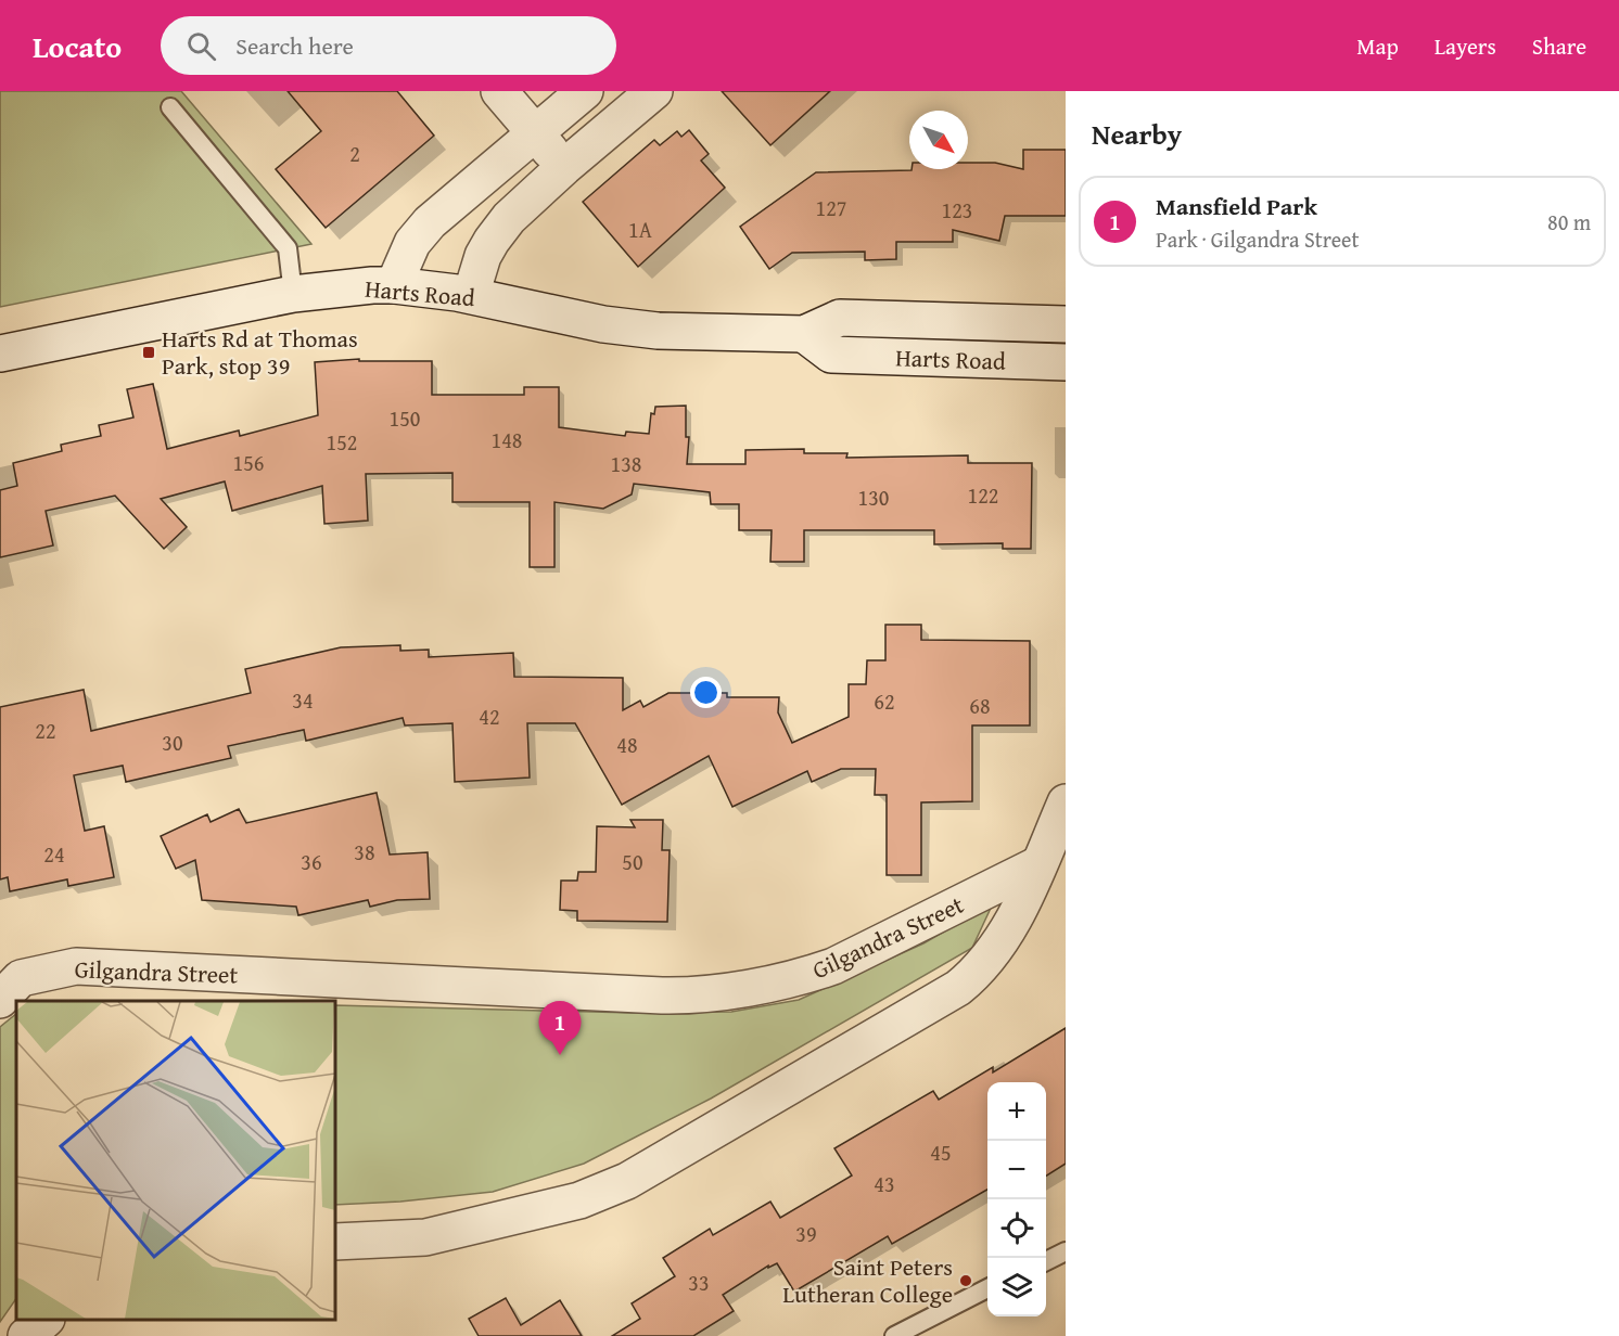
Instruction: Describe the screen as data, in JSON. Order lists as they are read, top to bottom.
{
  "streets": {
    "street": ["Harts Road", "Gilgandra Street"]
  },
  "places": {
    "transit": ["Harts Rd at Thomas Park, stop 39"],
    "other": ["Saint Peters Lutheran College"]
  },
  "house_numbers": [
    "2",
    "127",
    "123",
    "1A",
    "150",
    "148",
    "152",
    "156",
    "138",
    "122",
    "130",
    "34",
    "62",
    "68",
    "42",
    "22",
    "30",
    "48",
    "38",
    "24",
    "36",
    "50",
    "45",
    "43",
    "39",
    "33"
  ],
  "north": "bottom right",
  "page": {
    "header": "Locato",
    "search": "Search here",
    "nav": ["Map", "Layers", "Share"],
    "heading": "Nearby",
    "list": [
      {
        "mark": "1",
        "name": "Mansfield Park",
        "note": "Park · Gilgandra Street",
        "value": "80 m"
      }
    ],
    "pins": "1",
    "map_buttons": ["+", "−"]
  }
}
